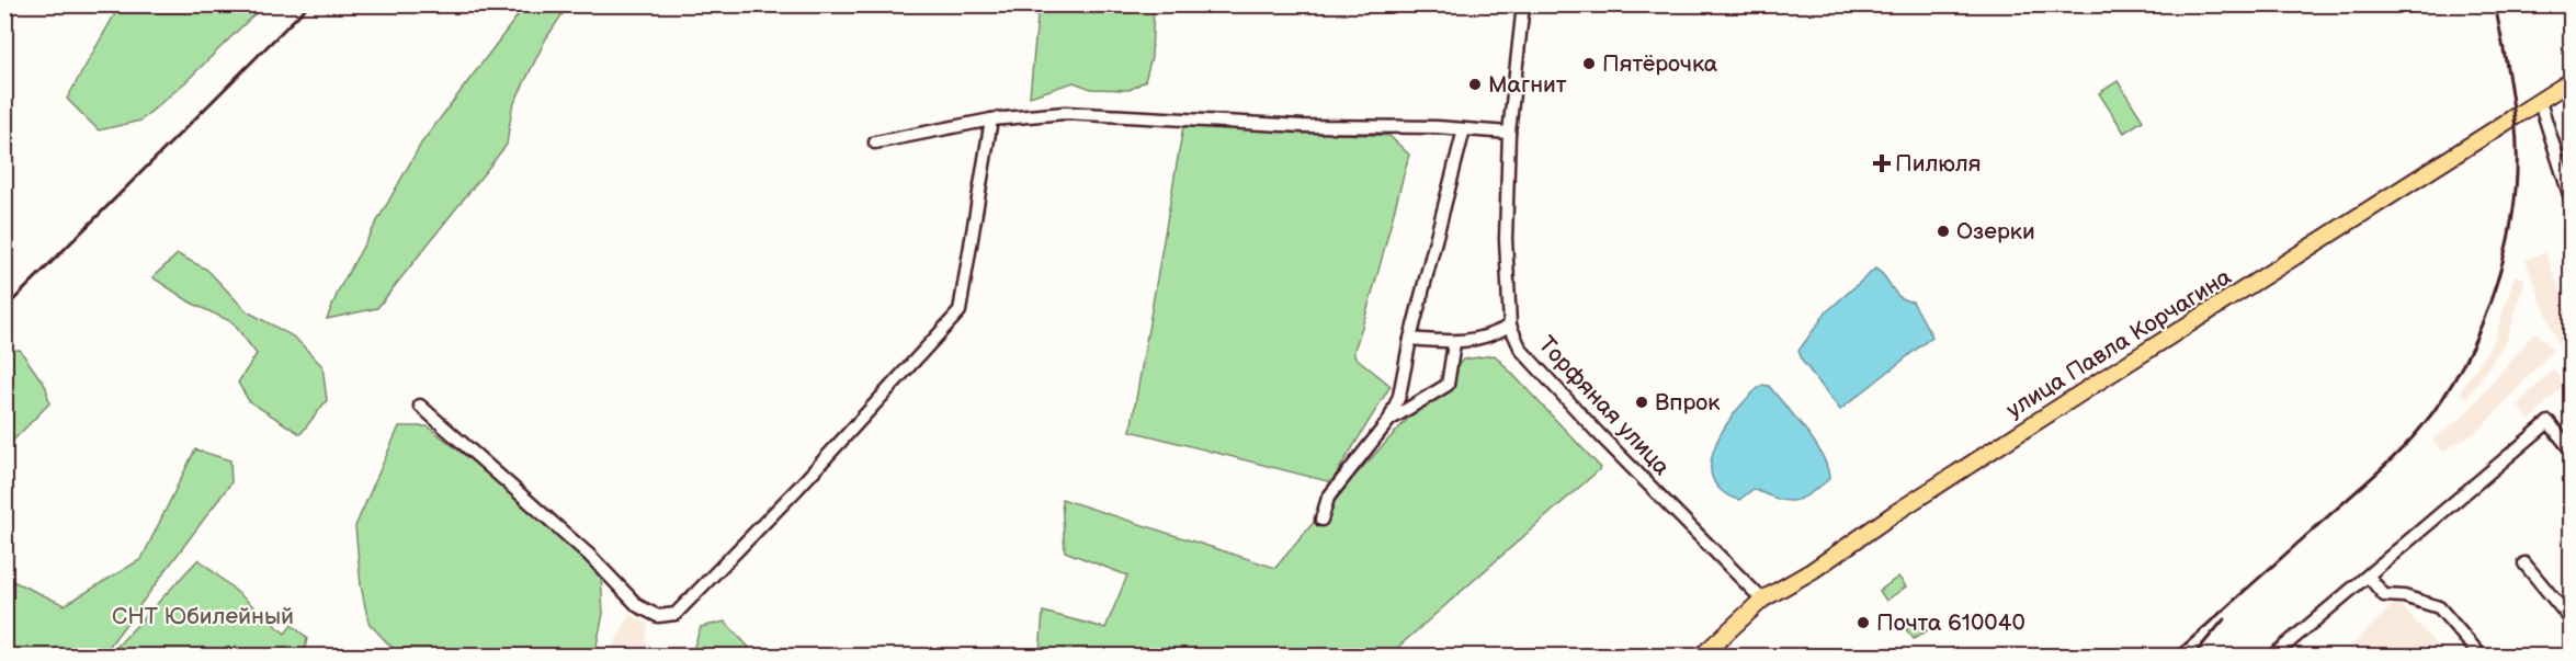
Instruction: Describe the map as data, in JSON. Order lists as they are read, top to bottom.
{
  "streets": {
    "main road": ["улица Павла Корчагина"],
    "street": ["Торфяная улица"]
  },
  "crossings": [
    ["улица Павла Корчагина", "Торфяная улица"]
  ],
  "parks": ["СНТ Юбилейный"],
  "places": {
    "other": [
      "Пятёрочка",
      "Магнит",
      "Озерки",
      "Впрок",
      "Почта 610040"
    ],
    "health": ["Пилюля"]
  }
}
